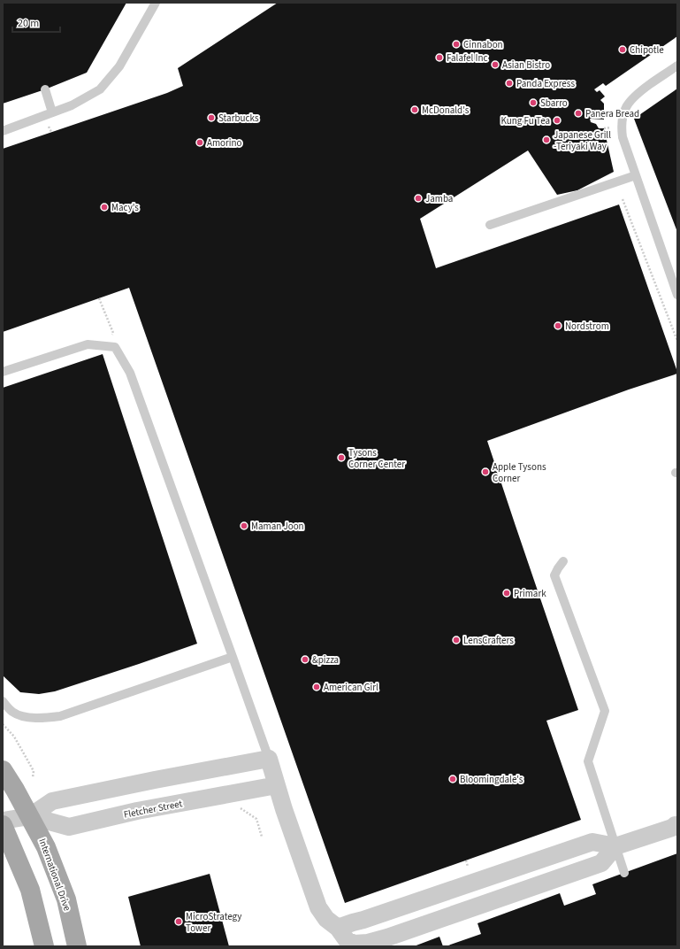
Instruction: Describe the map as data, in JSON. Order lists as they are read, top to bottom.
{
  "streets": {
    "main road": ["International Drive"],
    "street": ["Fletcher Street"]
  },
  "crossings": [
    ["Fletcher Street", "International Drive"]
  ],
  "places": [
    "Cinnabon",
    "Chipotle",
    "Falafel Inc",
    "Asian Bistro",
    "Panda Express",
    "Sbarro",
    "McDonald's",
    "Panera Bread",
    "Starbucks",
    "Kung Fu Tea",
    "Japanese Grill -Teriyaki Way",
    "Amorino",
    "Jamba",
    "Macy's",
    "Nordstrom",
    "Tysons Corner Center",
    "Apple Tysons Corner",
    "Maman Joon",
    "Primark",
    "LensCrafters",
    "&pizza",
    "American Girl",
    "Bloomingdale's",
    "MicroStrategy Tower"
  ],
  "scale_bar": "20 m"
}
